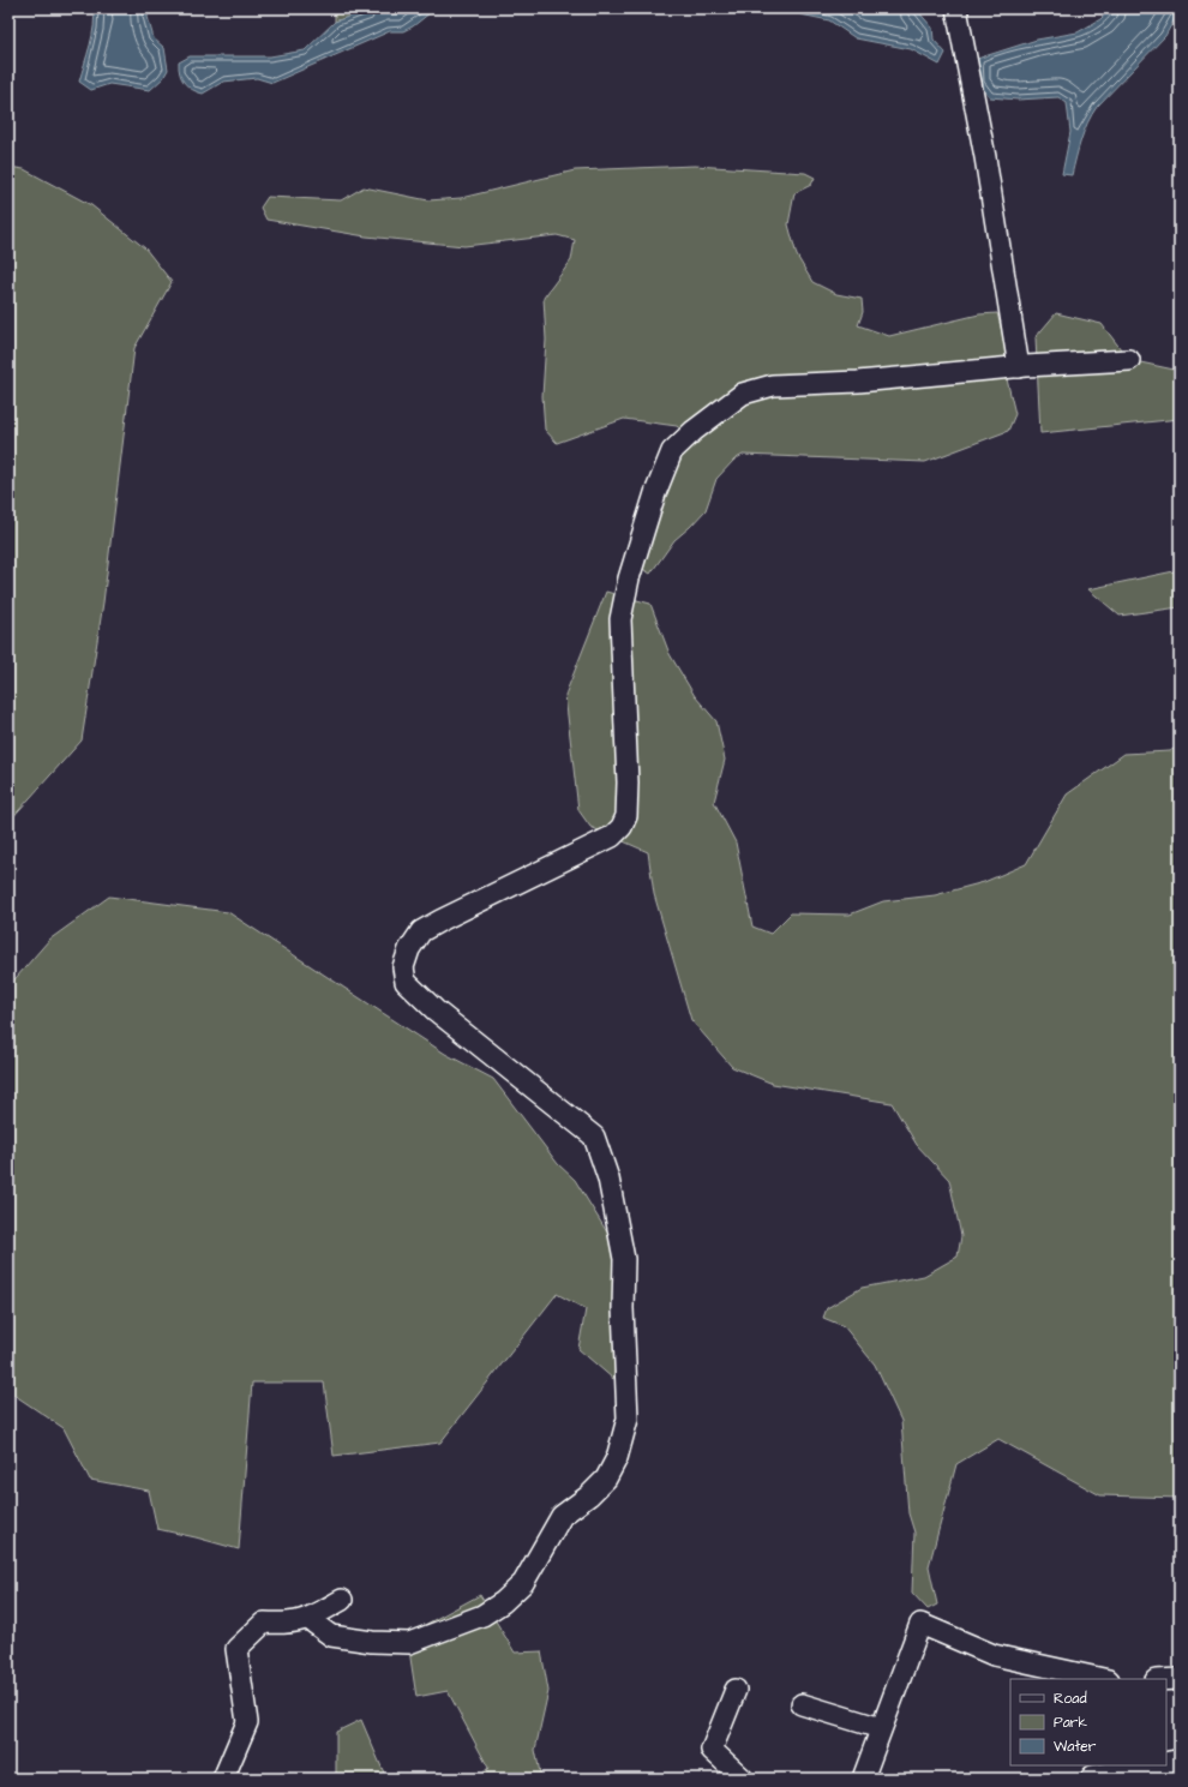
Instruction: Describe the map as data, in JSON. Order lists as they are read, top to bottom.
{
  "legend": ["Road", "Park", "Water"]
}
